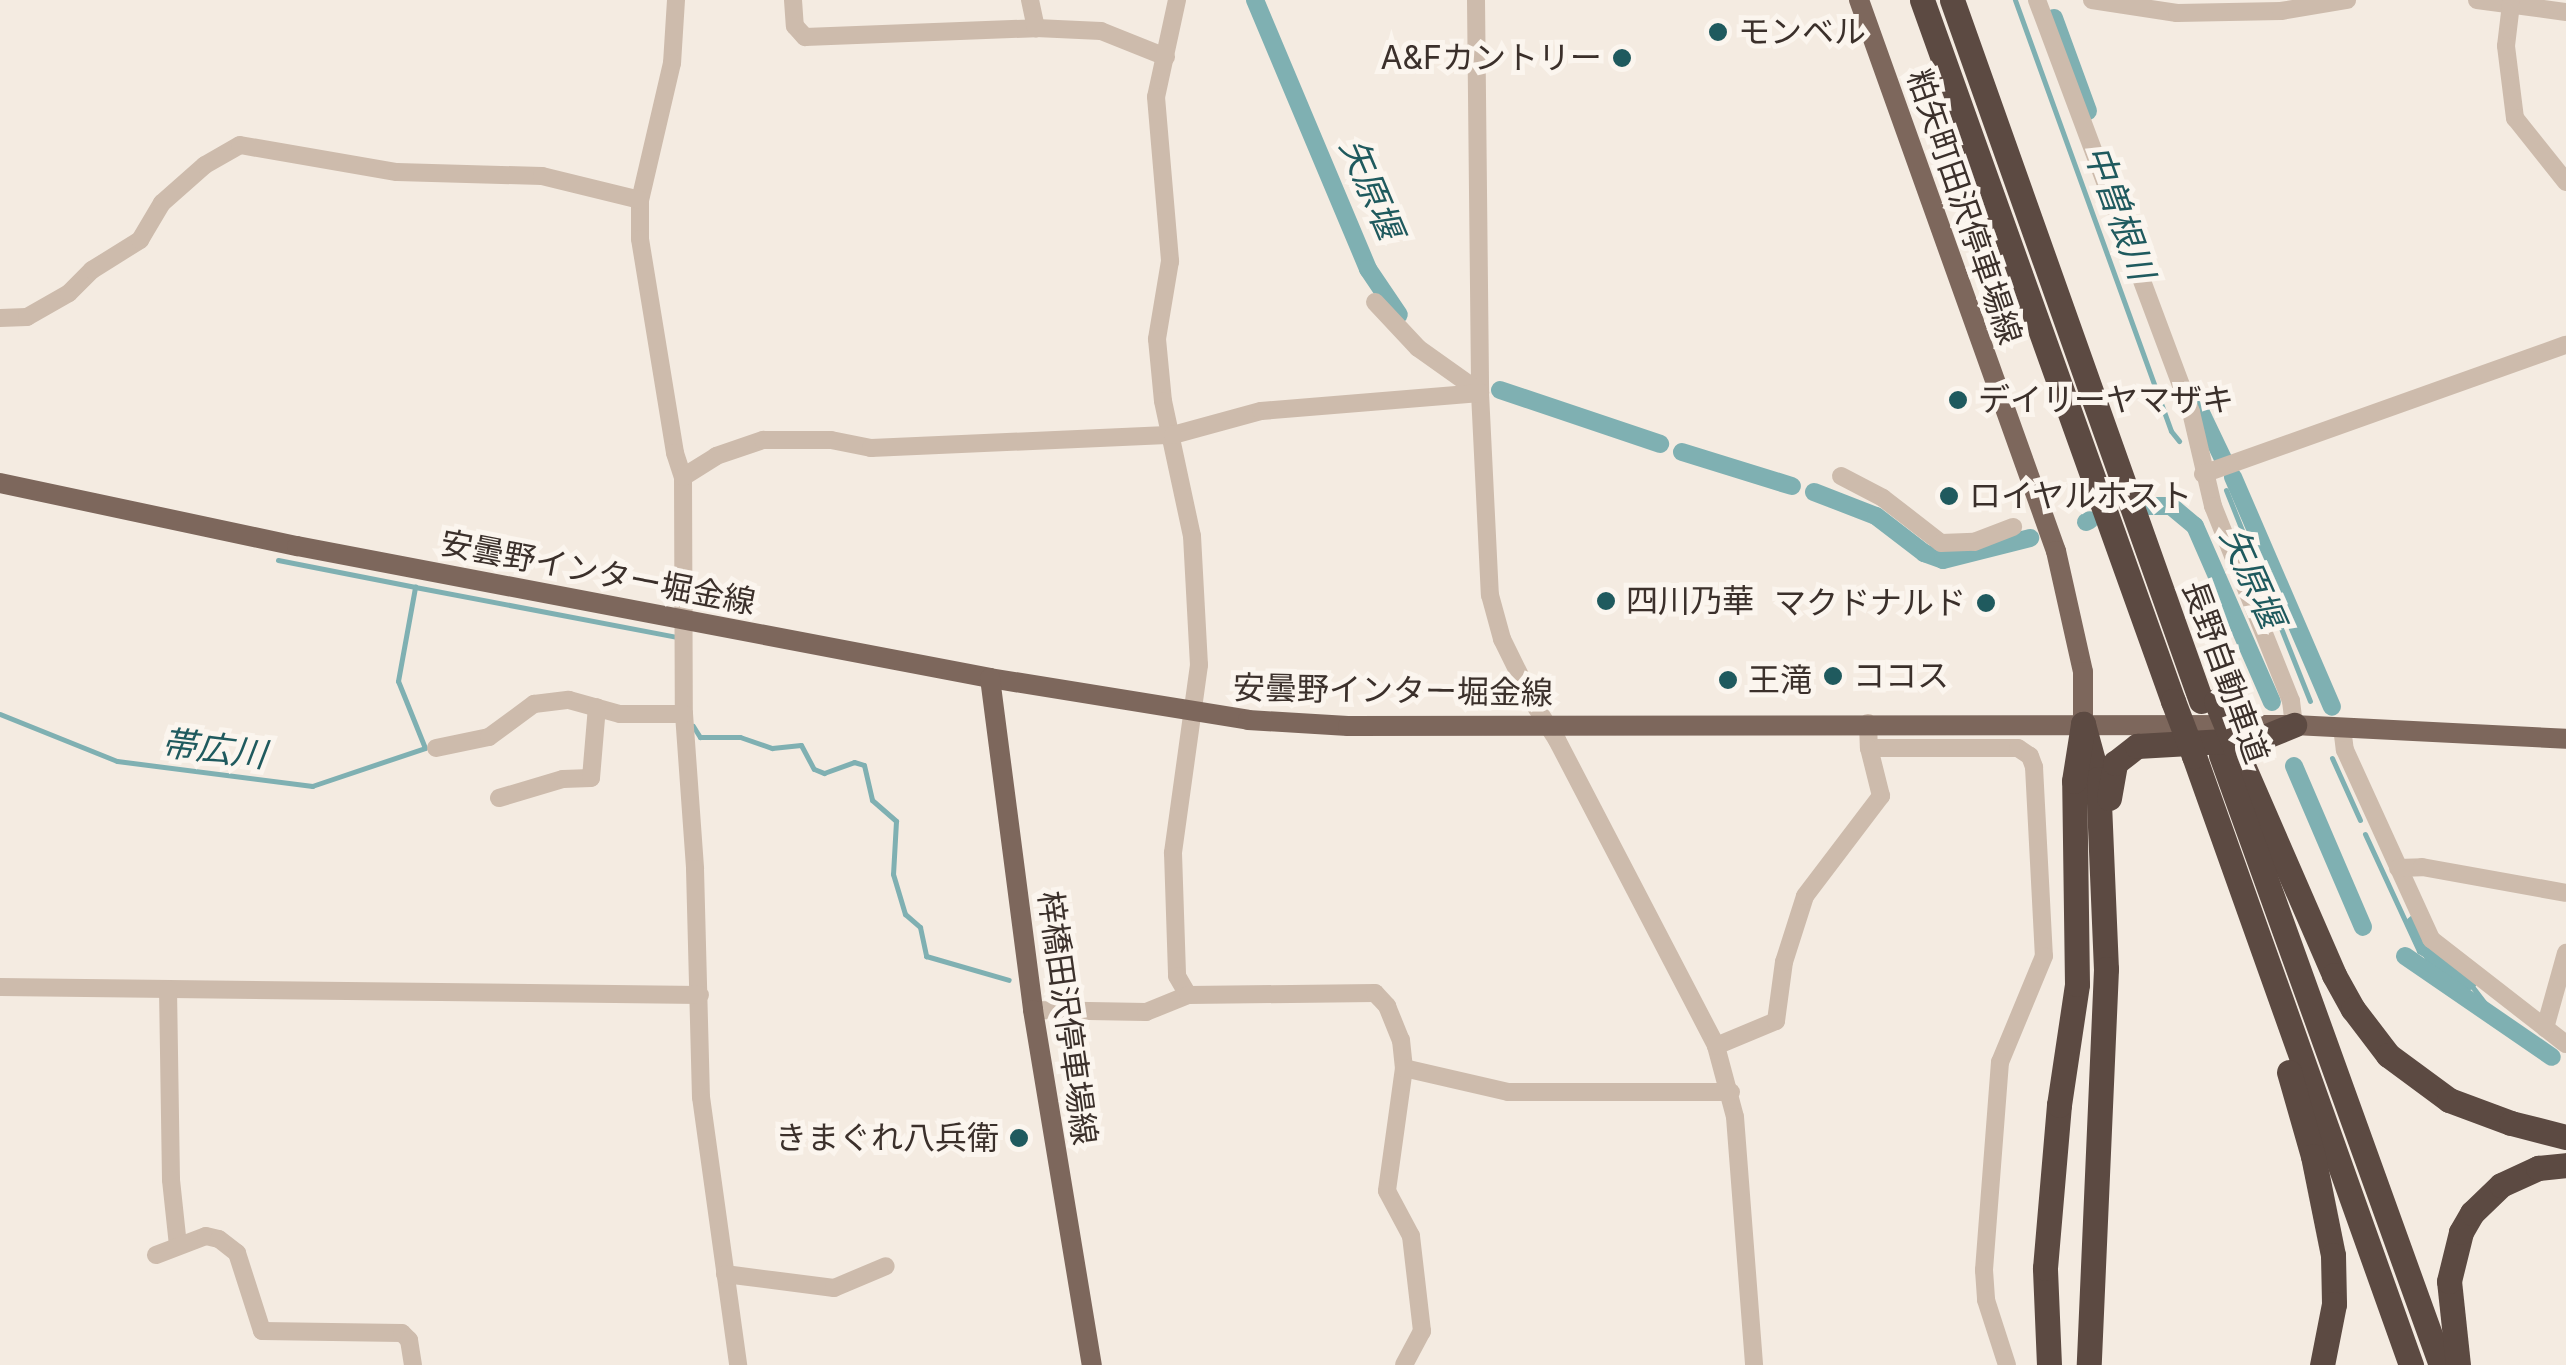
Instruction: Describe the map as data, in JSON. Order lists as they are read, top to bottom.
{
  "streets": {
    "highway": ["長野自動車道"],
    "main road": ["粕矢町田沢停車場線", "安曇野インター堀金線", "梓橋田沢停車場線"]
  },
  "crossings": [
    ["粕矢町田沢停車場線", "安曇野インター堀金線"],
    ["安曇野インター堀金線", "梓橋田沢停車場線"]
  ],
  "water": ["矢原堰", "中曽根川", "帯広川"],
  "places": [
    "モンベル",
    "A&Fカントリー",
    "デイリーヤマザキ",
    "ロイヤルホスト",
    "四川乃華",
    "マクドナルド",
    "ココス",
    "王滝",
    "きまぐれ八兵衛"
  ]
}
